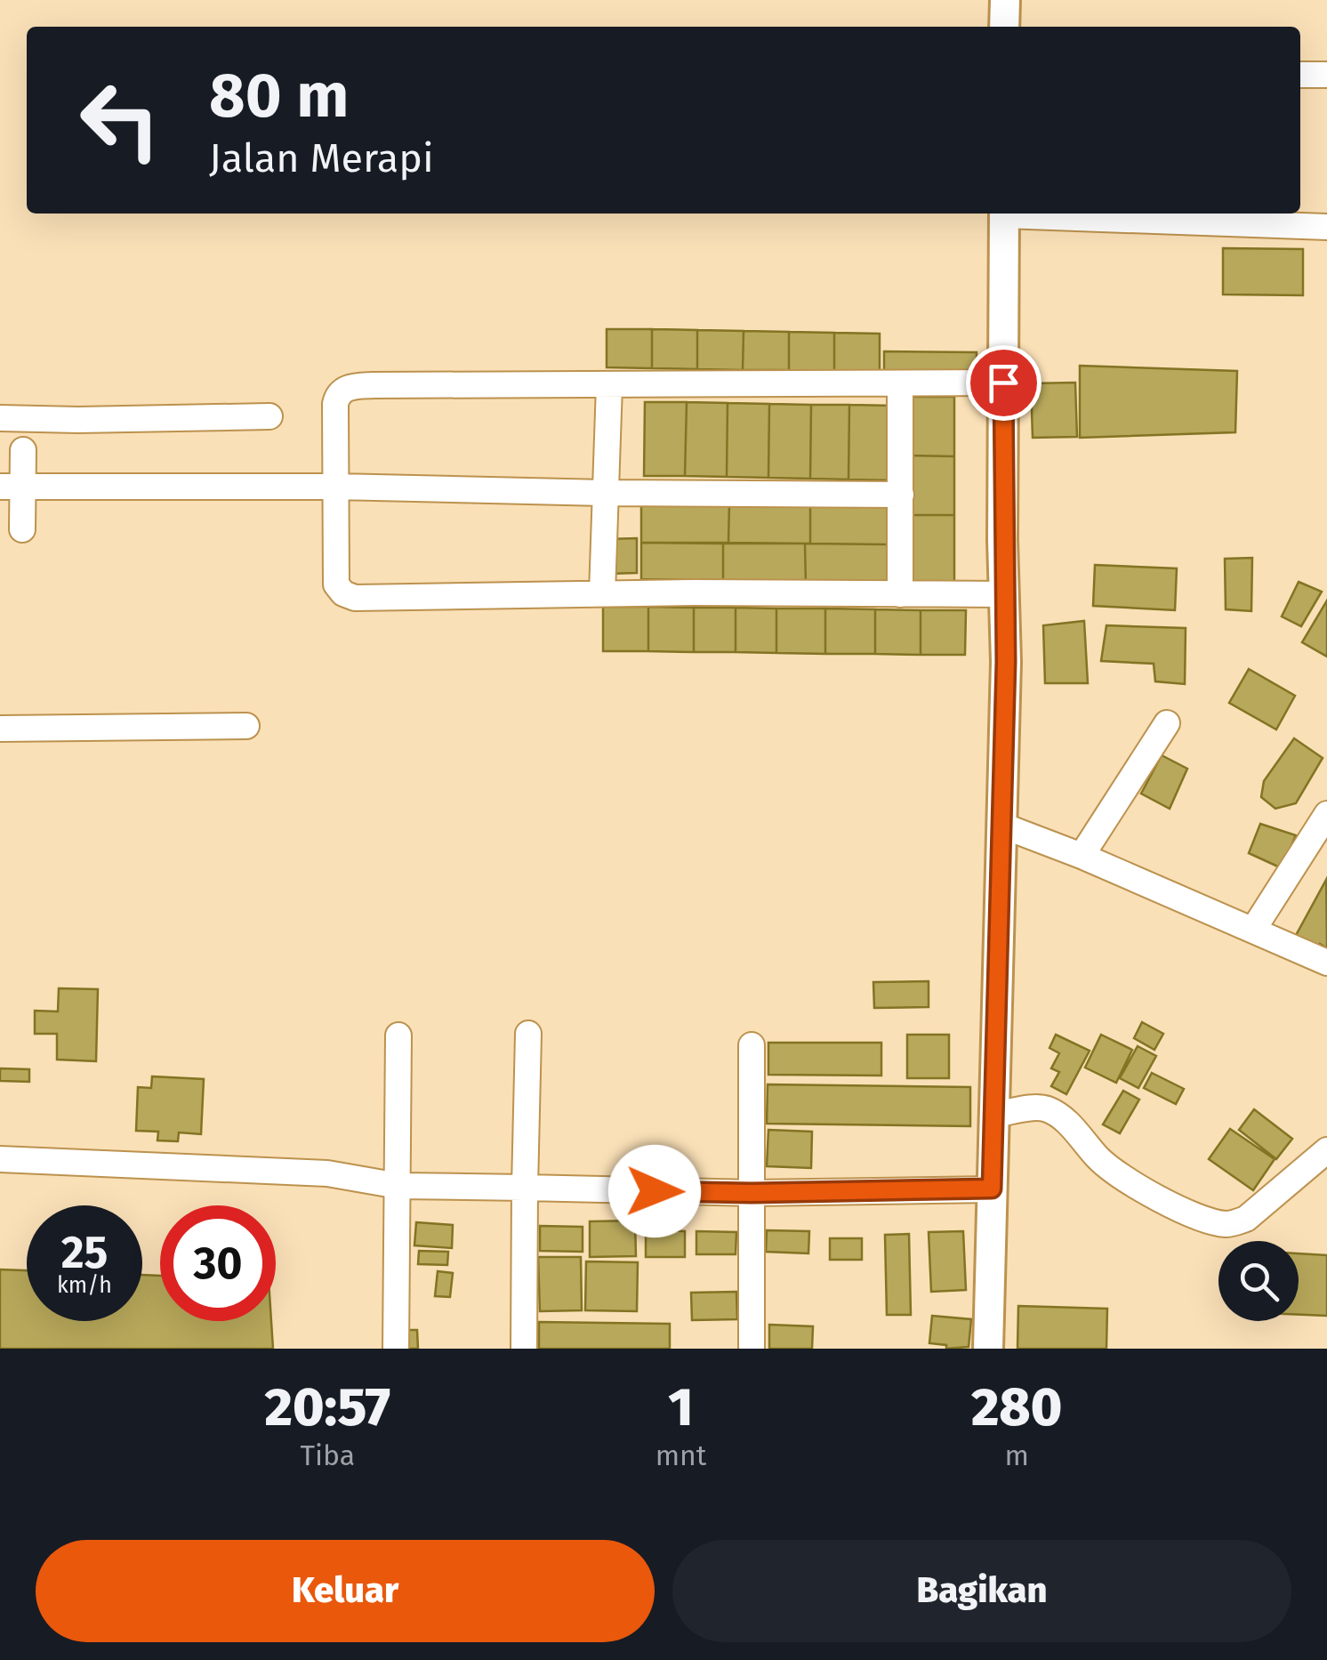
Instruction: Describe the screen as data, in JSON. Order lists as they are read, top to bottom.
{
  "page": {
    "turn": ["80 m", "Jalan Merapi"],
    "speed": "25 km/h",
    "limit": "30",
    "eta": [
      "20:57",
      "Tiba",
      "1",
      "mnt",
      "280",
      "m"
    ],
    "buttons": ["Keluar", "Bagikan"]
  }
}
